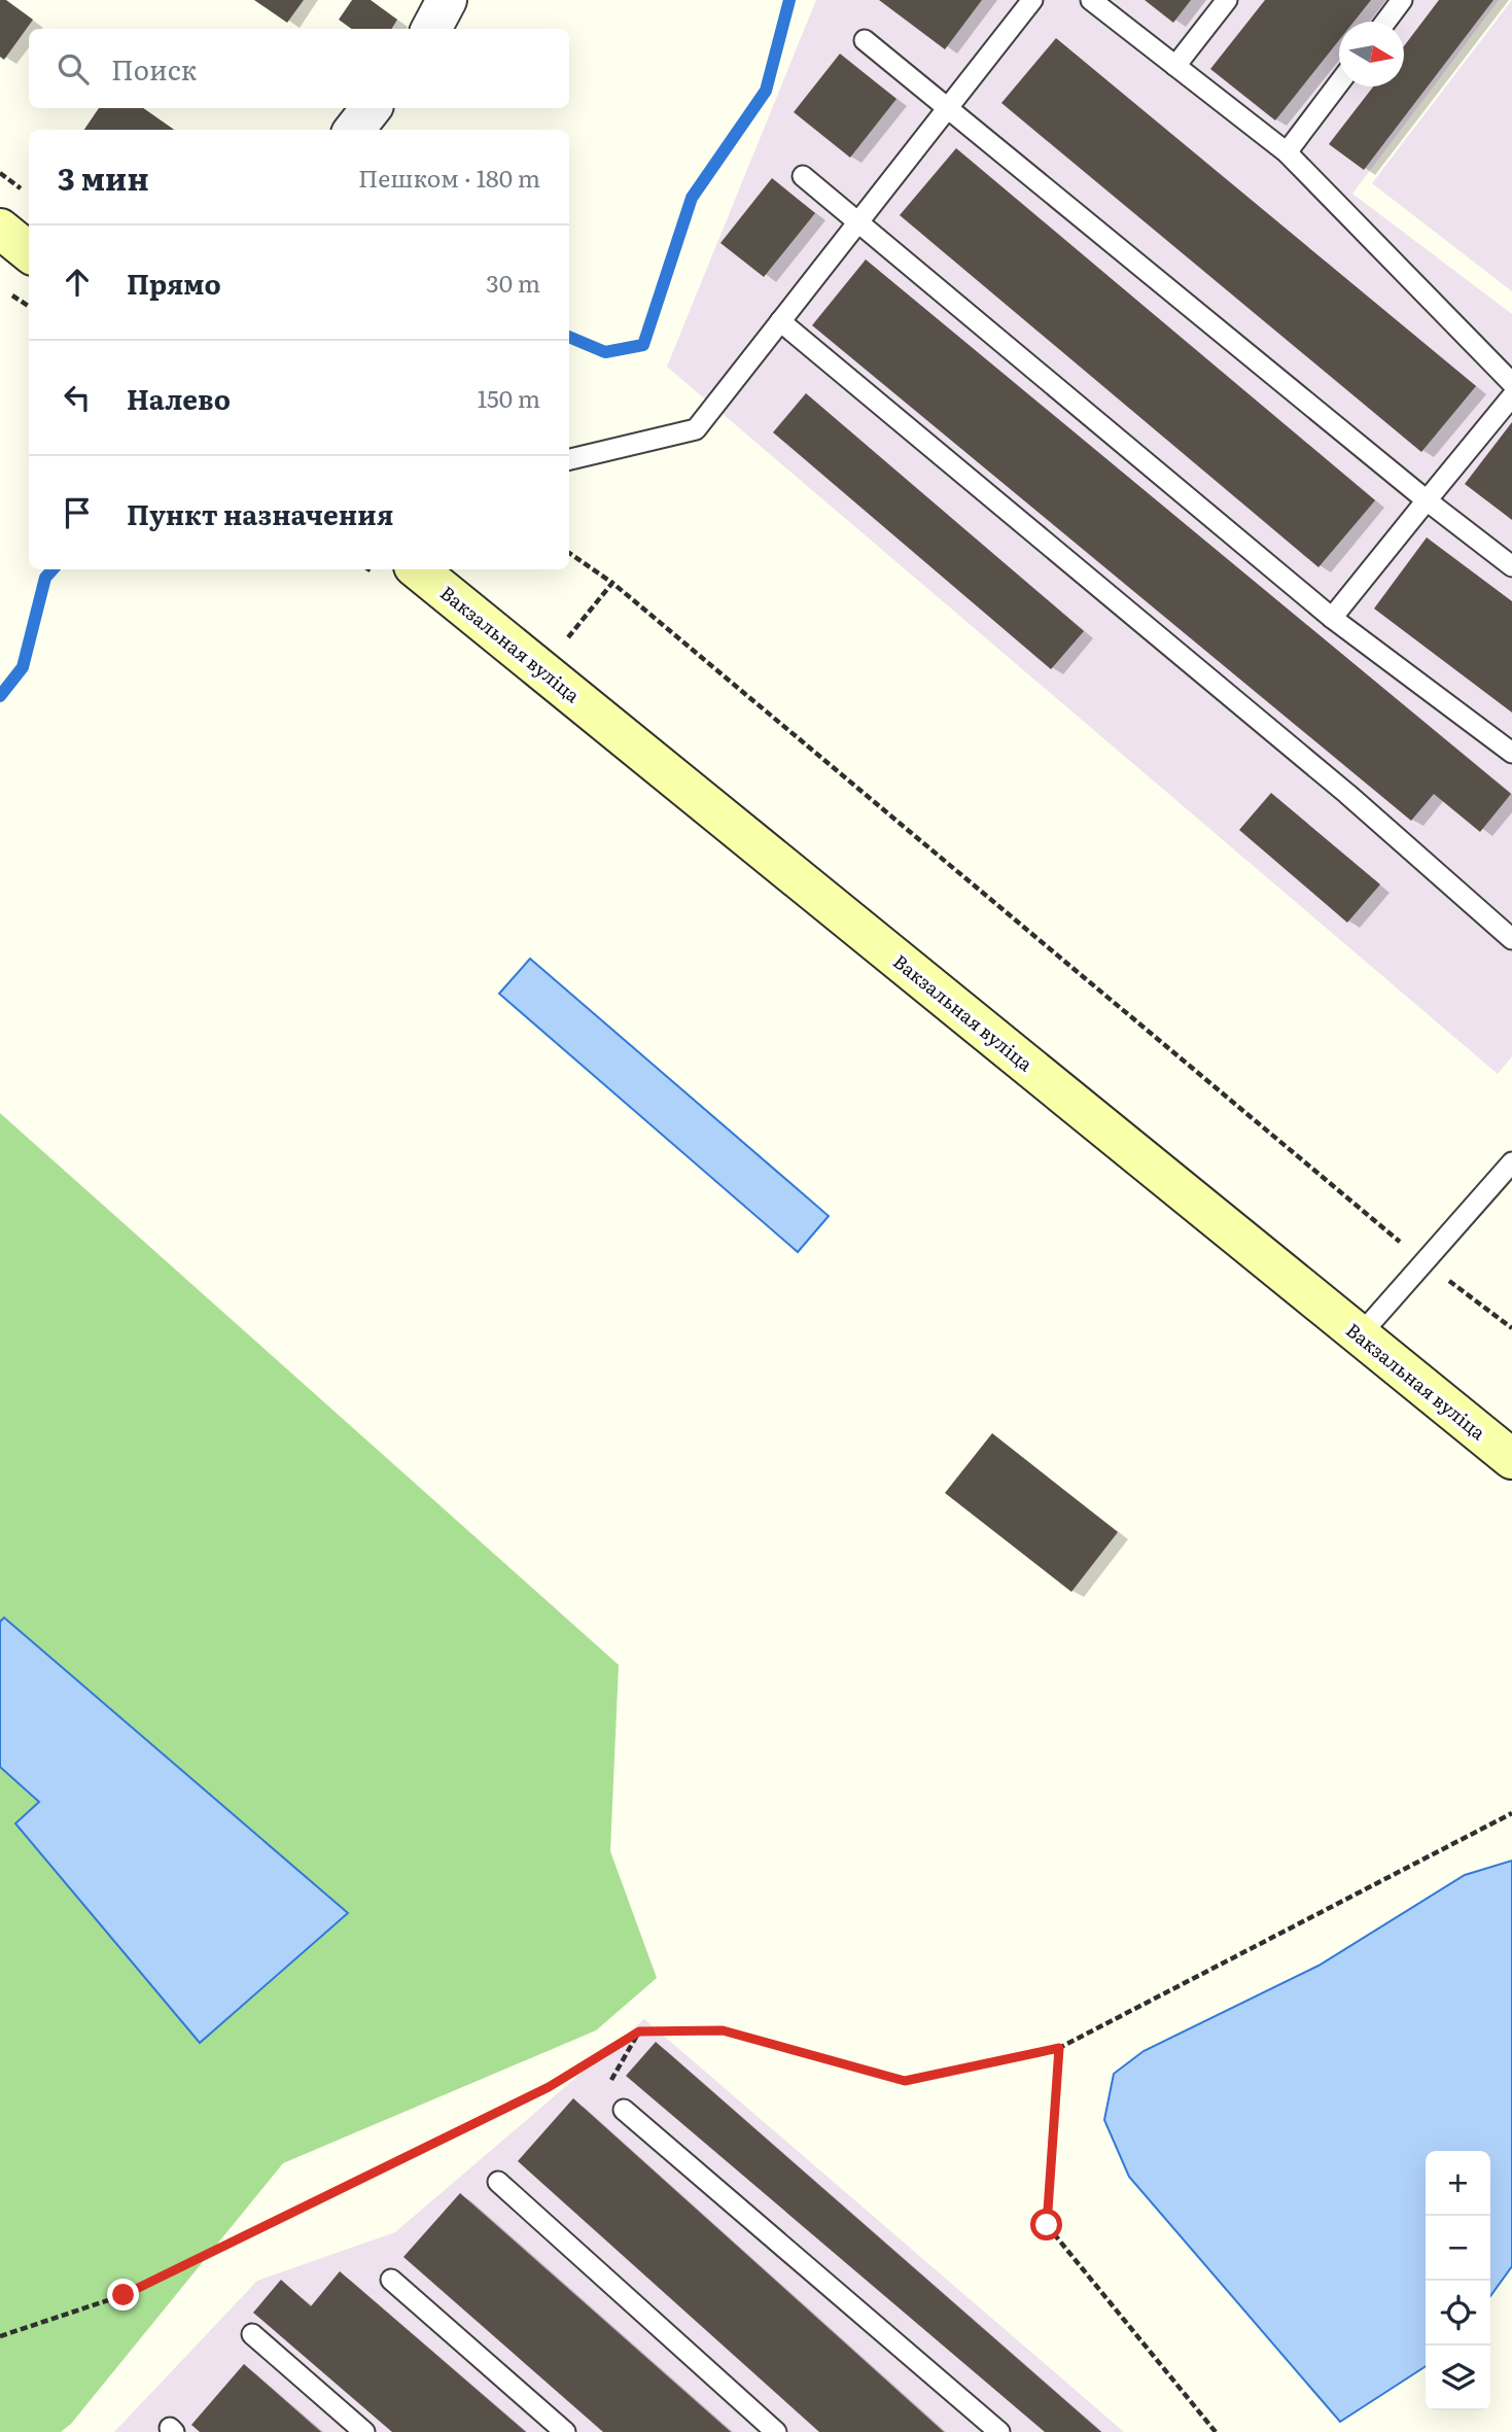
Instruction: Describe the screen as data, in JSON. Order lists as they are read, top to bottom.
{
  "streets": {
    "main road": ["Вакзальная вуліца"]
  },
  "north": "right",
  "page": {
    "search": "Поиск",
    "heading": ["3 мин", "Пешком · 180 m"],
    "list": [
      ["Прямо", "30 m"],
      ["Налево", "150 m"],
      "Пункт назначения"
    ],
    "map_buttons": ["+", "−"]
  }
}
